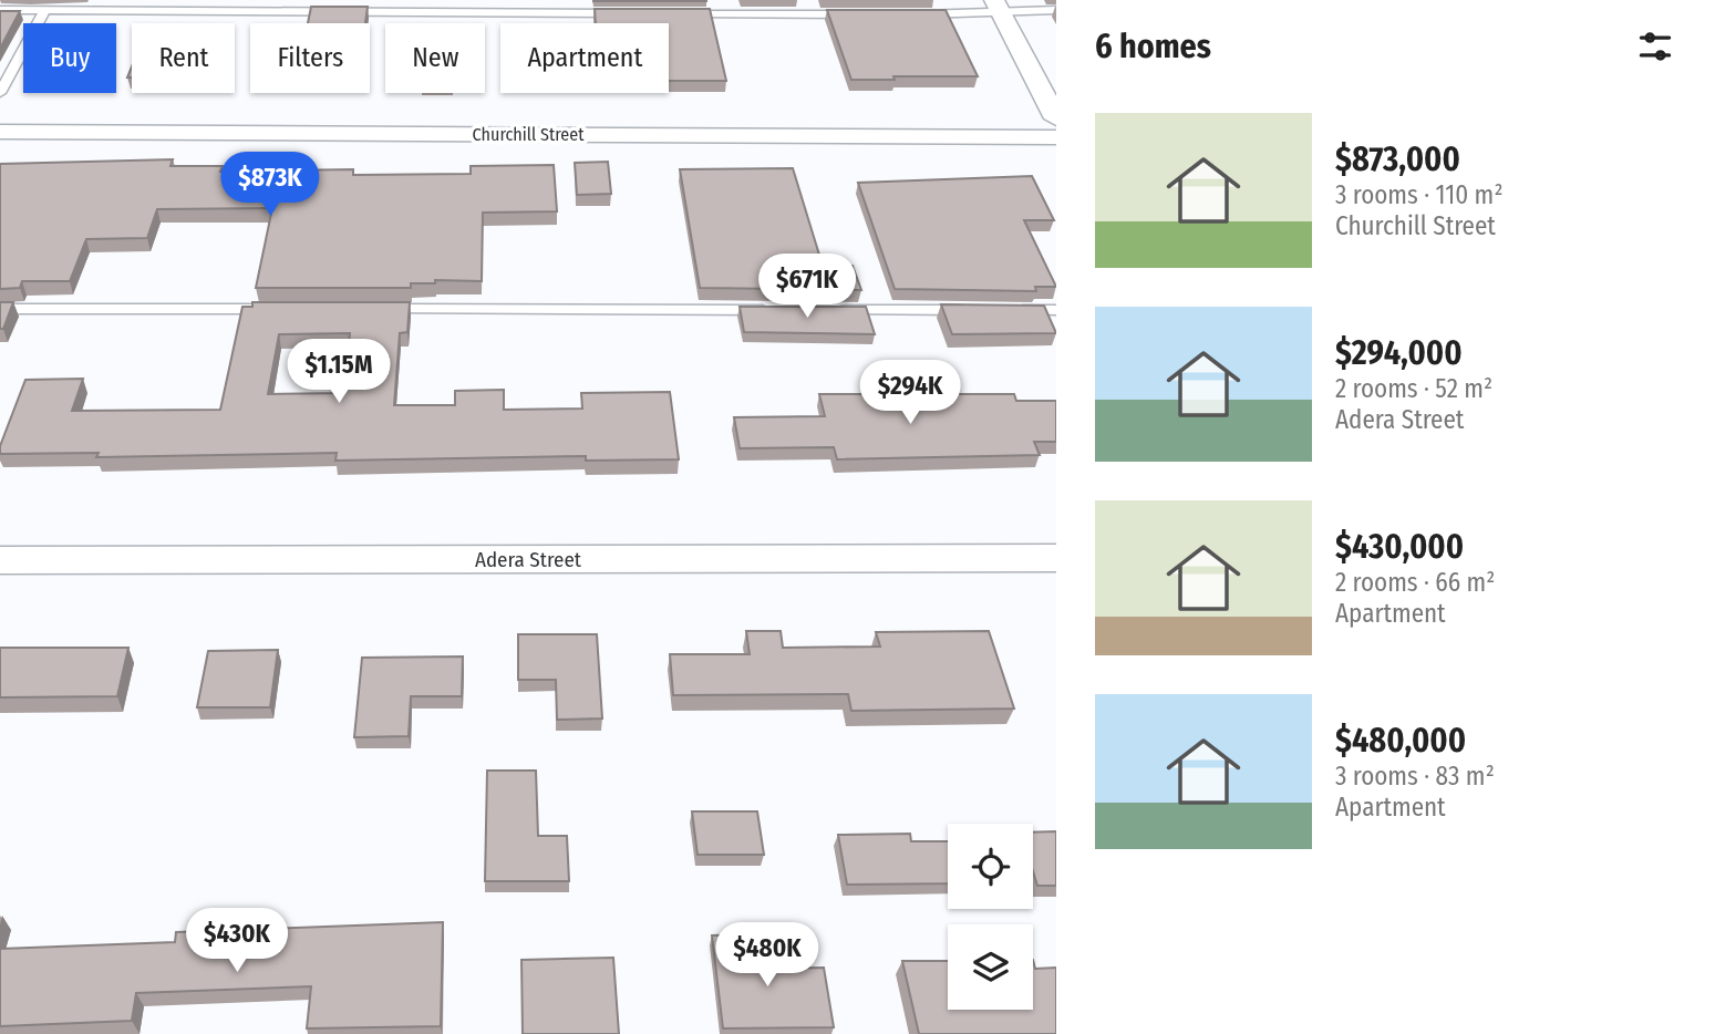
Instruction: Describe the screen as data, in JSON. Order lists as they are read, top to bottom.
{
  "streets": {
    "street": ["Churchill Street", "Adera Street"]
  },
  "page": {
    "heading": "6 homes",
    "chip": [
      "Buy",
      "Rent",
      "Filters",
      "New",
      "Apartment"
    ],
    "list": [
      {
        "name": "$873,000",
        "note": "3 rooms · 110 m² · Churchill Street"
      },
      {
        "name": "$294,000",
        "note": "2 rooms · 52 m² · Adera Street"
      },
      {
        "name": "$430,000",
        "note": "2 rooms · 66 m² · Apartment"
      },
      {
        "name": "$480,000",
        "note": "3 rooms · 83 m² · Apartment"
      }
    ],
    "price": [
      "$873K",
      "$671K",
      "$1.15M",
      "$294K",
      "$430K",
      "$480K"
    ]
  }
}
